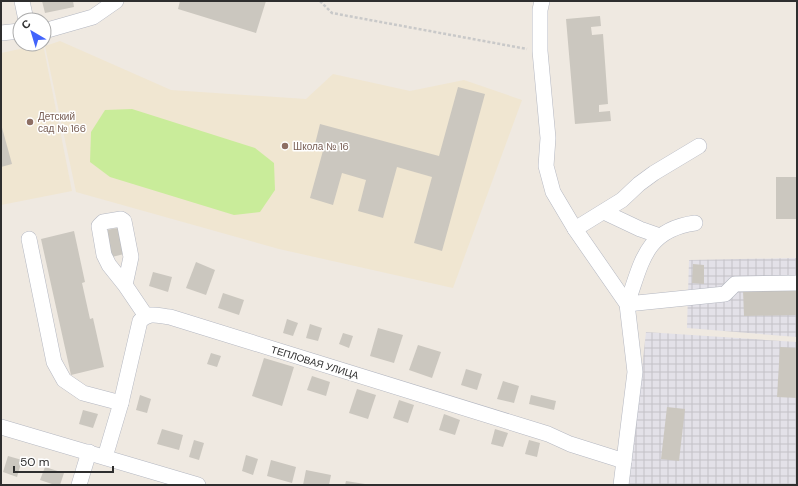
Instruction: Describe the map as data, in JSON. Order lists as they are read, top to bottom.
{
  "streets": {
    "street": ["ТЕПЛОВАЯ УЛИЦА"]
  },
  "places": ["Детский сад № 166", "Школа № 16"],
  "scale_bar": "50 m",
  "north": "top left"
}
